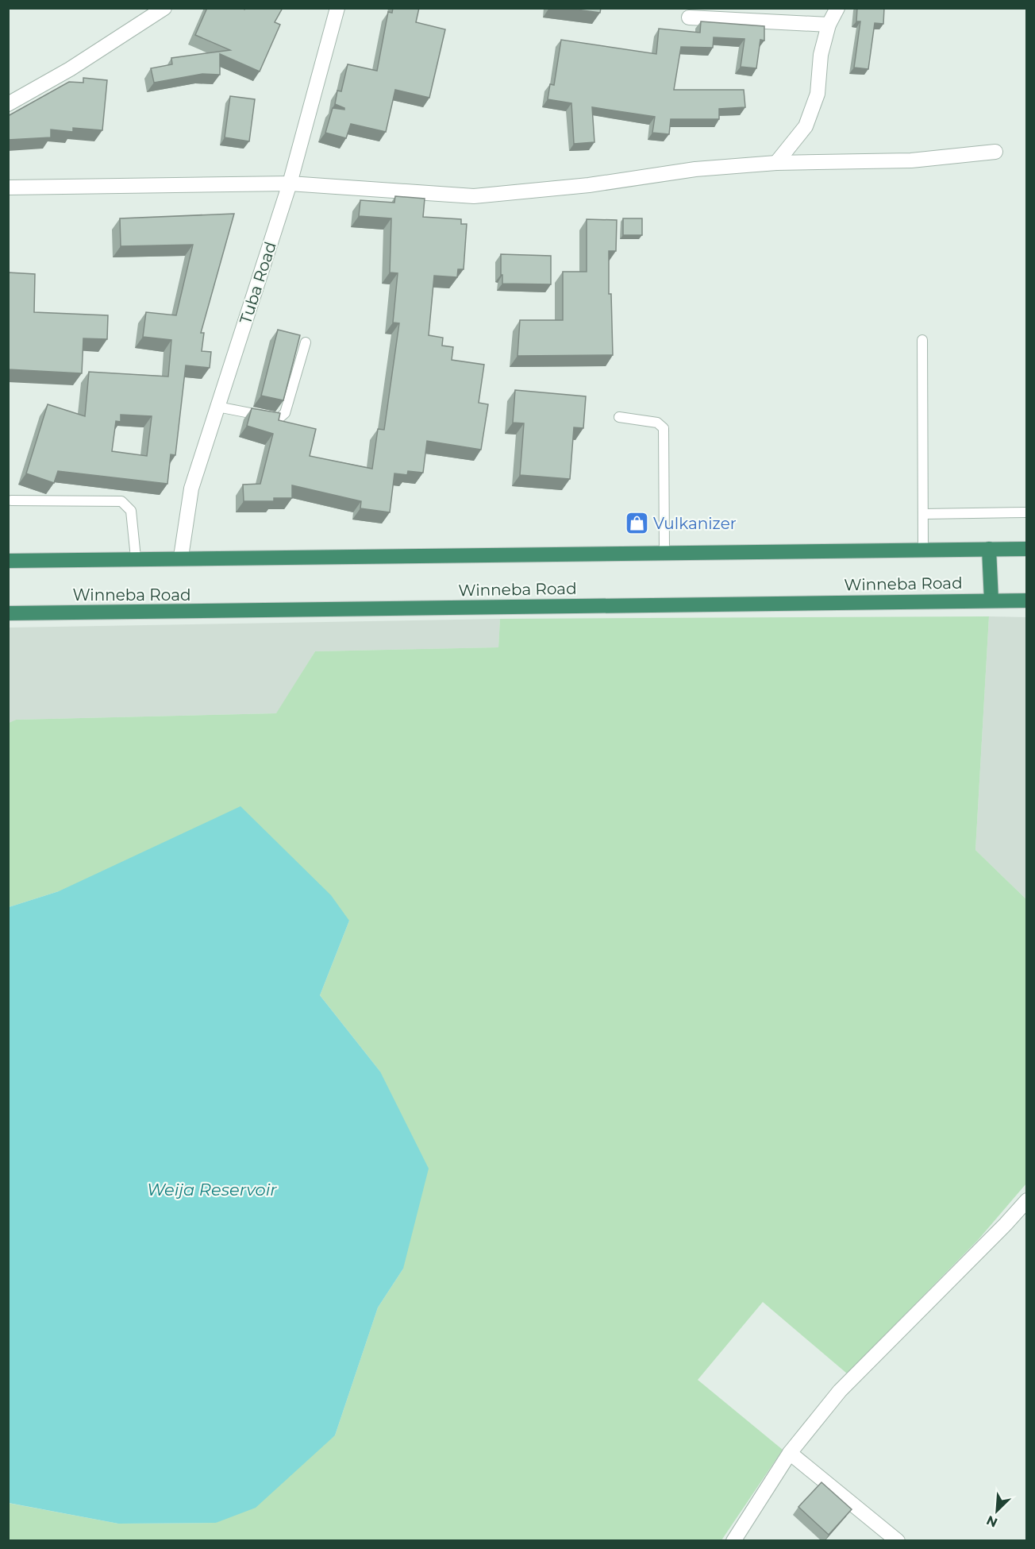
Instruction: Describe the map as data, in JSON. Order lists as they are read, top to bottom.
{
  "streets": {
    "highway": ["Winneba Road"],
    "street": ["Tuba Road"]
  },
  "water": ["Weija Reservoir"],
  "places": {
    "shop": ["Vulkanizer"]
  },
  "north": "bottom left"
}
